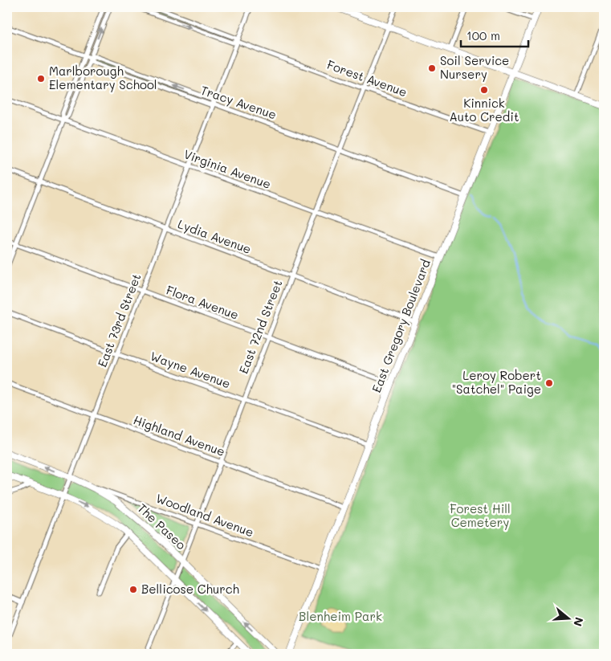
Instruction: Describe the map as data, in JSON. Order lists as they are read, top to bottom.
{
  "streets": {
    "main road": ["East Gregory Boulevard", "The Paseo"],
    "street": [
      "Forest Avenue",
      "Tracy Avenue",
      "Virginia Avenue",
      "Lydia Avenue",
      "Flora Avenue",
      "East 73rd Street",
      "East 72nd Street",
      "Wayne Avenue",
      "Highland Avenue",
      "Woodland Avenue"
    ]
  },
  "crossings": [
    ["Forest Avenue", "East 73rd Street"],
    ["Forest Avenue", "East Gregory Boulevard"],
    ["Forest Avenue", "East 72nd Street"],
    ["Tracy Avenue", "East 73rd Street"],
    ["Tracy Avenue", "East Gregory Boulevard"],
    ["Tracy Avenue", "East 72nd Street"],
    ["Virginia Avenue", "East 73rd Street"],
    ["Virginia Avenue", "East Gregory Boulevard"],
    ["Virginia Avenue", "East 72nd Street"],
    ["Lydia Avenue", "East 73rd Street"],
    ["Lydia Avenue", "East Gregory Boulevard"],
    ["Lydia Avenue", "East 72nd Street"],
    ["Flora Avenue", "East 73rd Street"],
    ["Flora Avenue", "East Gregory Boulevard"],
    ["Flora Avenue", "East 72nd Street"],
    ["East 73rd Street", "Wayne Avenue"],
    ["East 73rd Street", "Highland Avenue"],
    ["East 73rd Street", "The Paseo"],
    ["East Gregory Boulevard", "Wayne Avenue"],
    ["East Gregory Boulevard", "Highland Avenue"],
    ["East Gregory Boulevard", "Woodland Avenue"],
    ["East 72nd Street", "Wayne Avenue"],
    ["East 72nd Street", "Highland Avenue"],
    ["East 72nd Street", "Woodland Avenue"],
    ["East 72nd Street", "The Paseo"],
    ["Woodland Avenue", "The Paseo"]
  ],
  "parks": ["Forest Hill Cemetery", "Blenheim Park"],
  "places": [
    "Soil Service Nursery",
    "Marlborough Elementary School",
    "Kinnick Auto Credit",
    "Leroy Robert \"Satchel\" Paige",
    "Bellicose Church"
  ],
  "scale_bar": "100 m",
  "north": "right"
}
